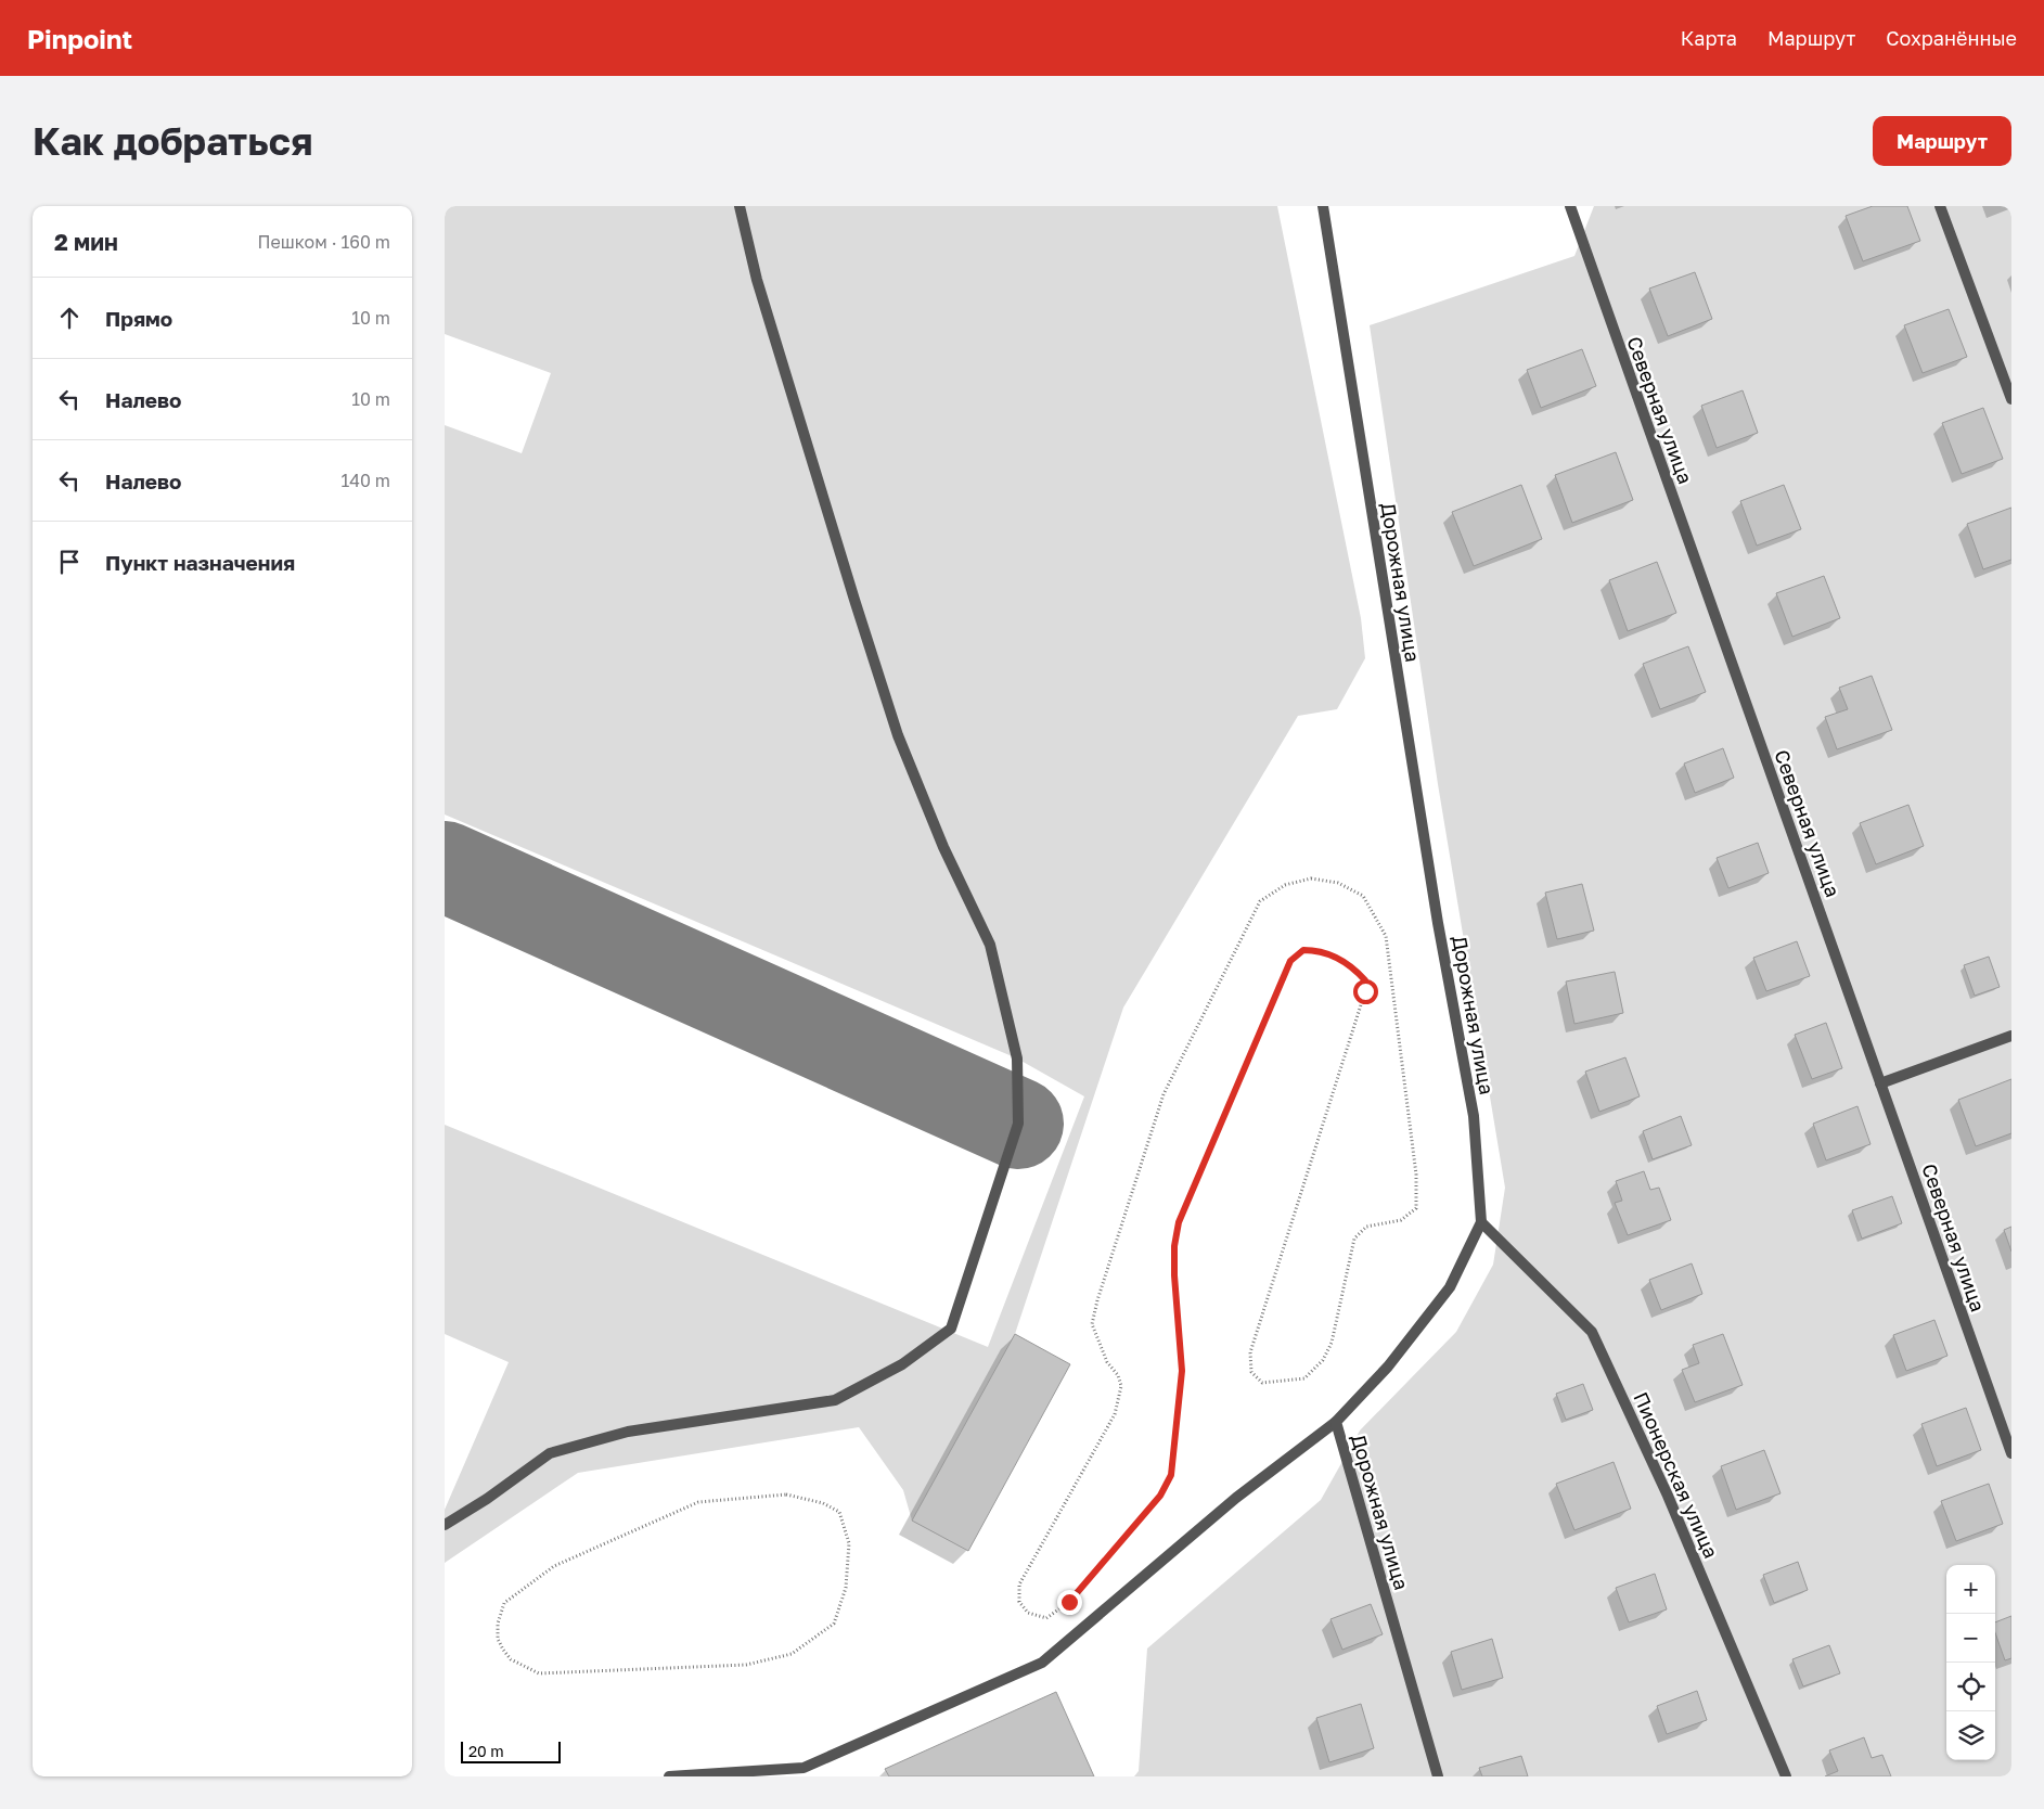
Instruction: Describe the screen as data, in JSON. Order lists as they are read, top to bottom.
{
  "streets": {
    "street": ["Северная улица", "Дорожная улица", "Пионерская улица"]
  },
  "crossings": [
    ["Дорожная улица", "Пионерская улица"]
  ],
  "scale_bar": "20 m",
  "page": {
    "header": "Pinpoint",
    "nav": ["Карта", "Маршрут", "Сохранённые"],
    "buttons": "Маршрут",
    "title": "Как добраться",
    "heading": ["2 мин", "Пешком · 160 m"],
    "list": [
      ["Прямо", "10 m"],
      ["Налево", "10 m"],
      ["Налево", "140 m"],
      "Пункт назначения"
    ],
    "map_buttons": ["+", "−"],
    "scale": "20 m"
  }
}
